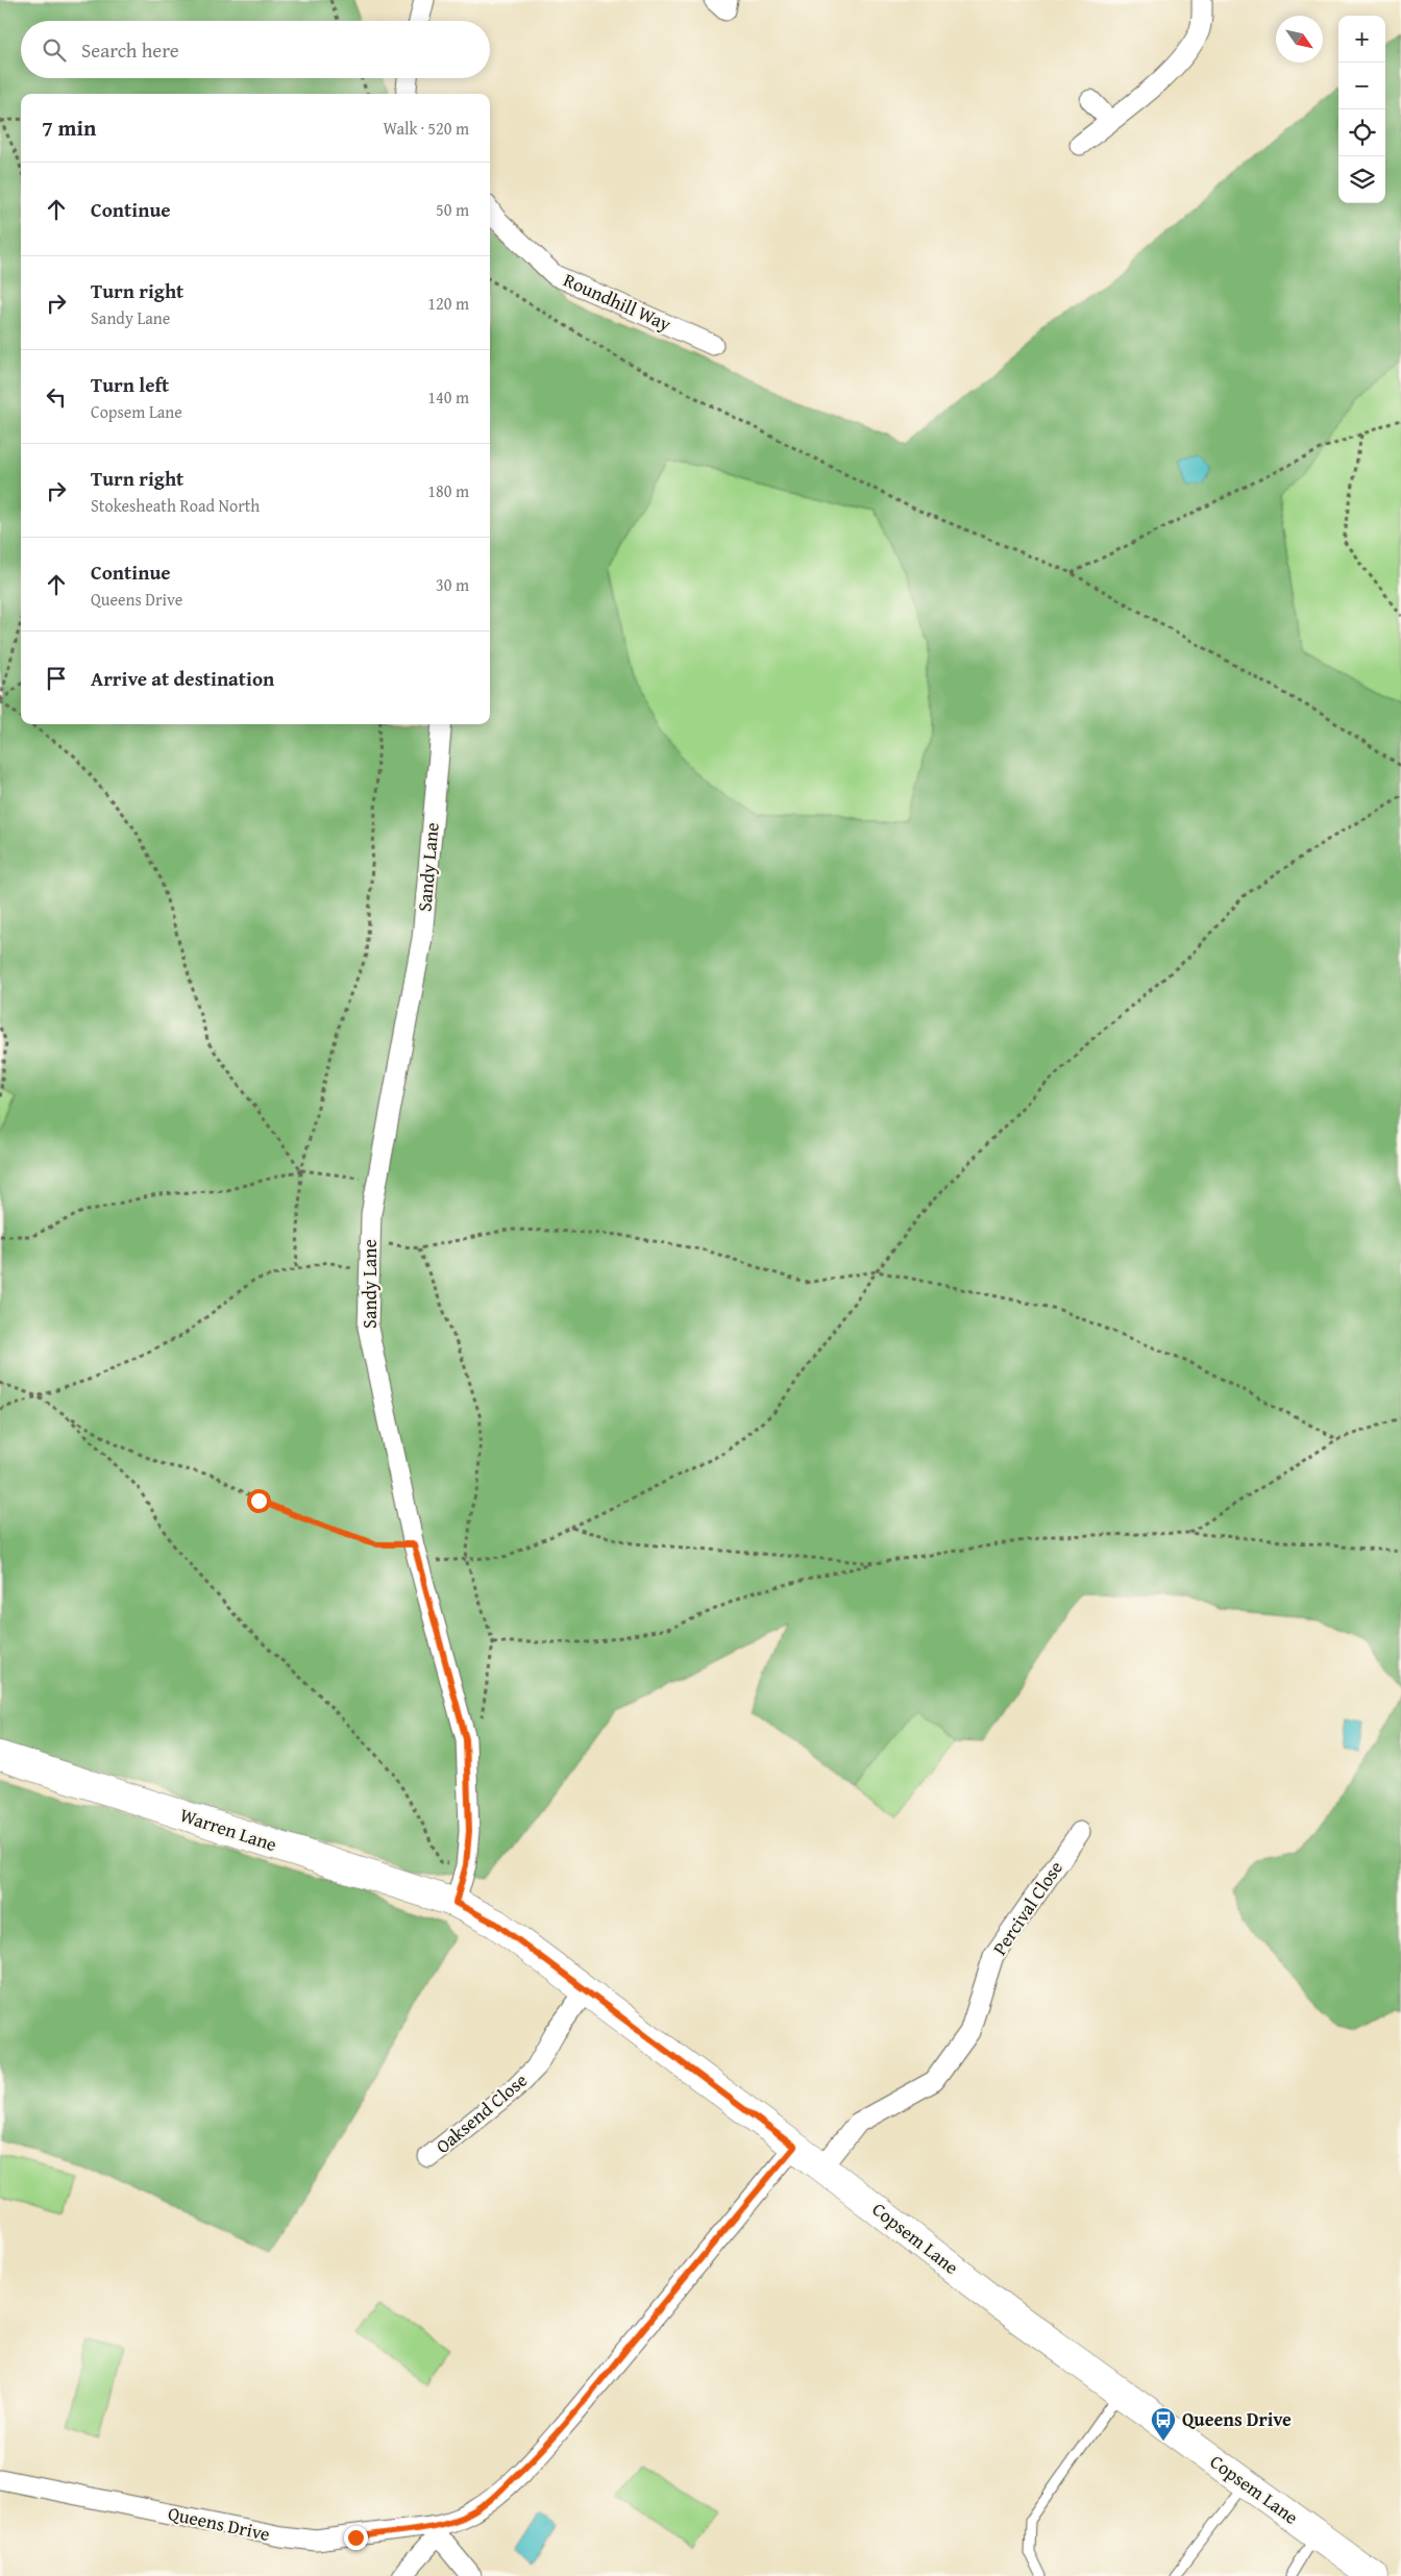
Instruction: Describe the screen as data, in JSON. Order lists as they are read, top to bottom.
{
  "streets": {
    "main road": ["Warren Lane", "Copsem Lane"],
    "street": [
      "Roundhill Way",
      "Sandy Lane",
      "Percival Close",
      "Oaksend Close",
      "Queens Drive"
    ]
  },
  "crossings": [
    ["Sandy Lane", "Warren Lane"],
    ["Sandy Lane", "Copsem Lane"],
    ["Warren Lane", "Copsem Lane"],
    ["Percival Close", "Copsem Lane"],
    ["Oaksend Close", "Copsem Lane"]
  ],
  "places": {
    "bus stop": ["Queens Drive"]
  },
  "north": "bottom right",
  "page": {
    "map_buttons": ["+", "−"],
    "search": "Search here",
    "heading": ["7 min", "Walk · 520 m"],
    "list": [
      ["Continue", "50 m"],
      ["Turn right", "Sandy Lane", "120 m"],
      ["Turn left", "Copsem Lane", "140 m"],
      ["Turn right", "Stokesheath Road North", "180 m"],
      ["Continue", "Queens Drive", "30 m"],
      "Arrive at destination"
    ]
  }
}
